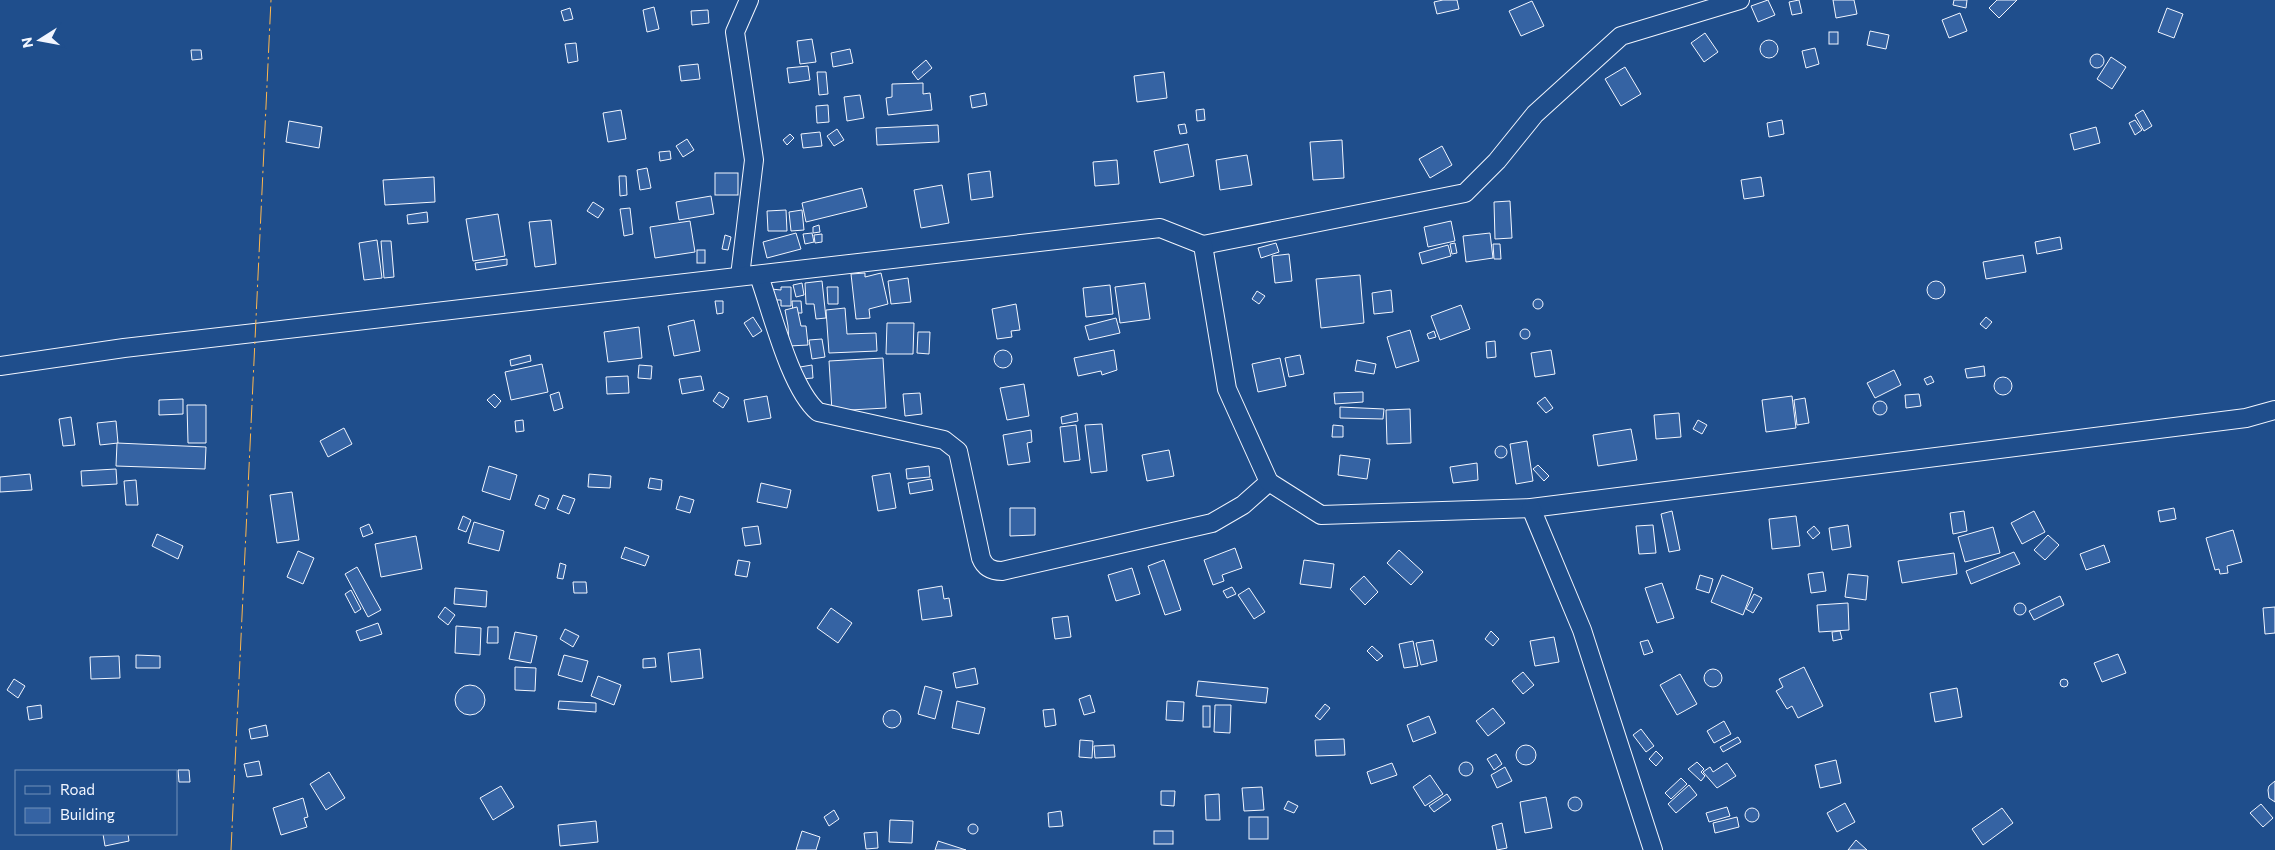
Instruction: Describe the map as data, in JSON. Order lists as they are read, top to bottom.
{
  "legend": ["Road", "Building"],
  "north": "left"
}
